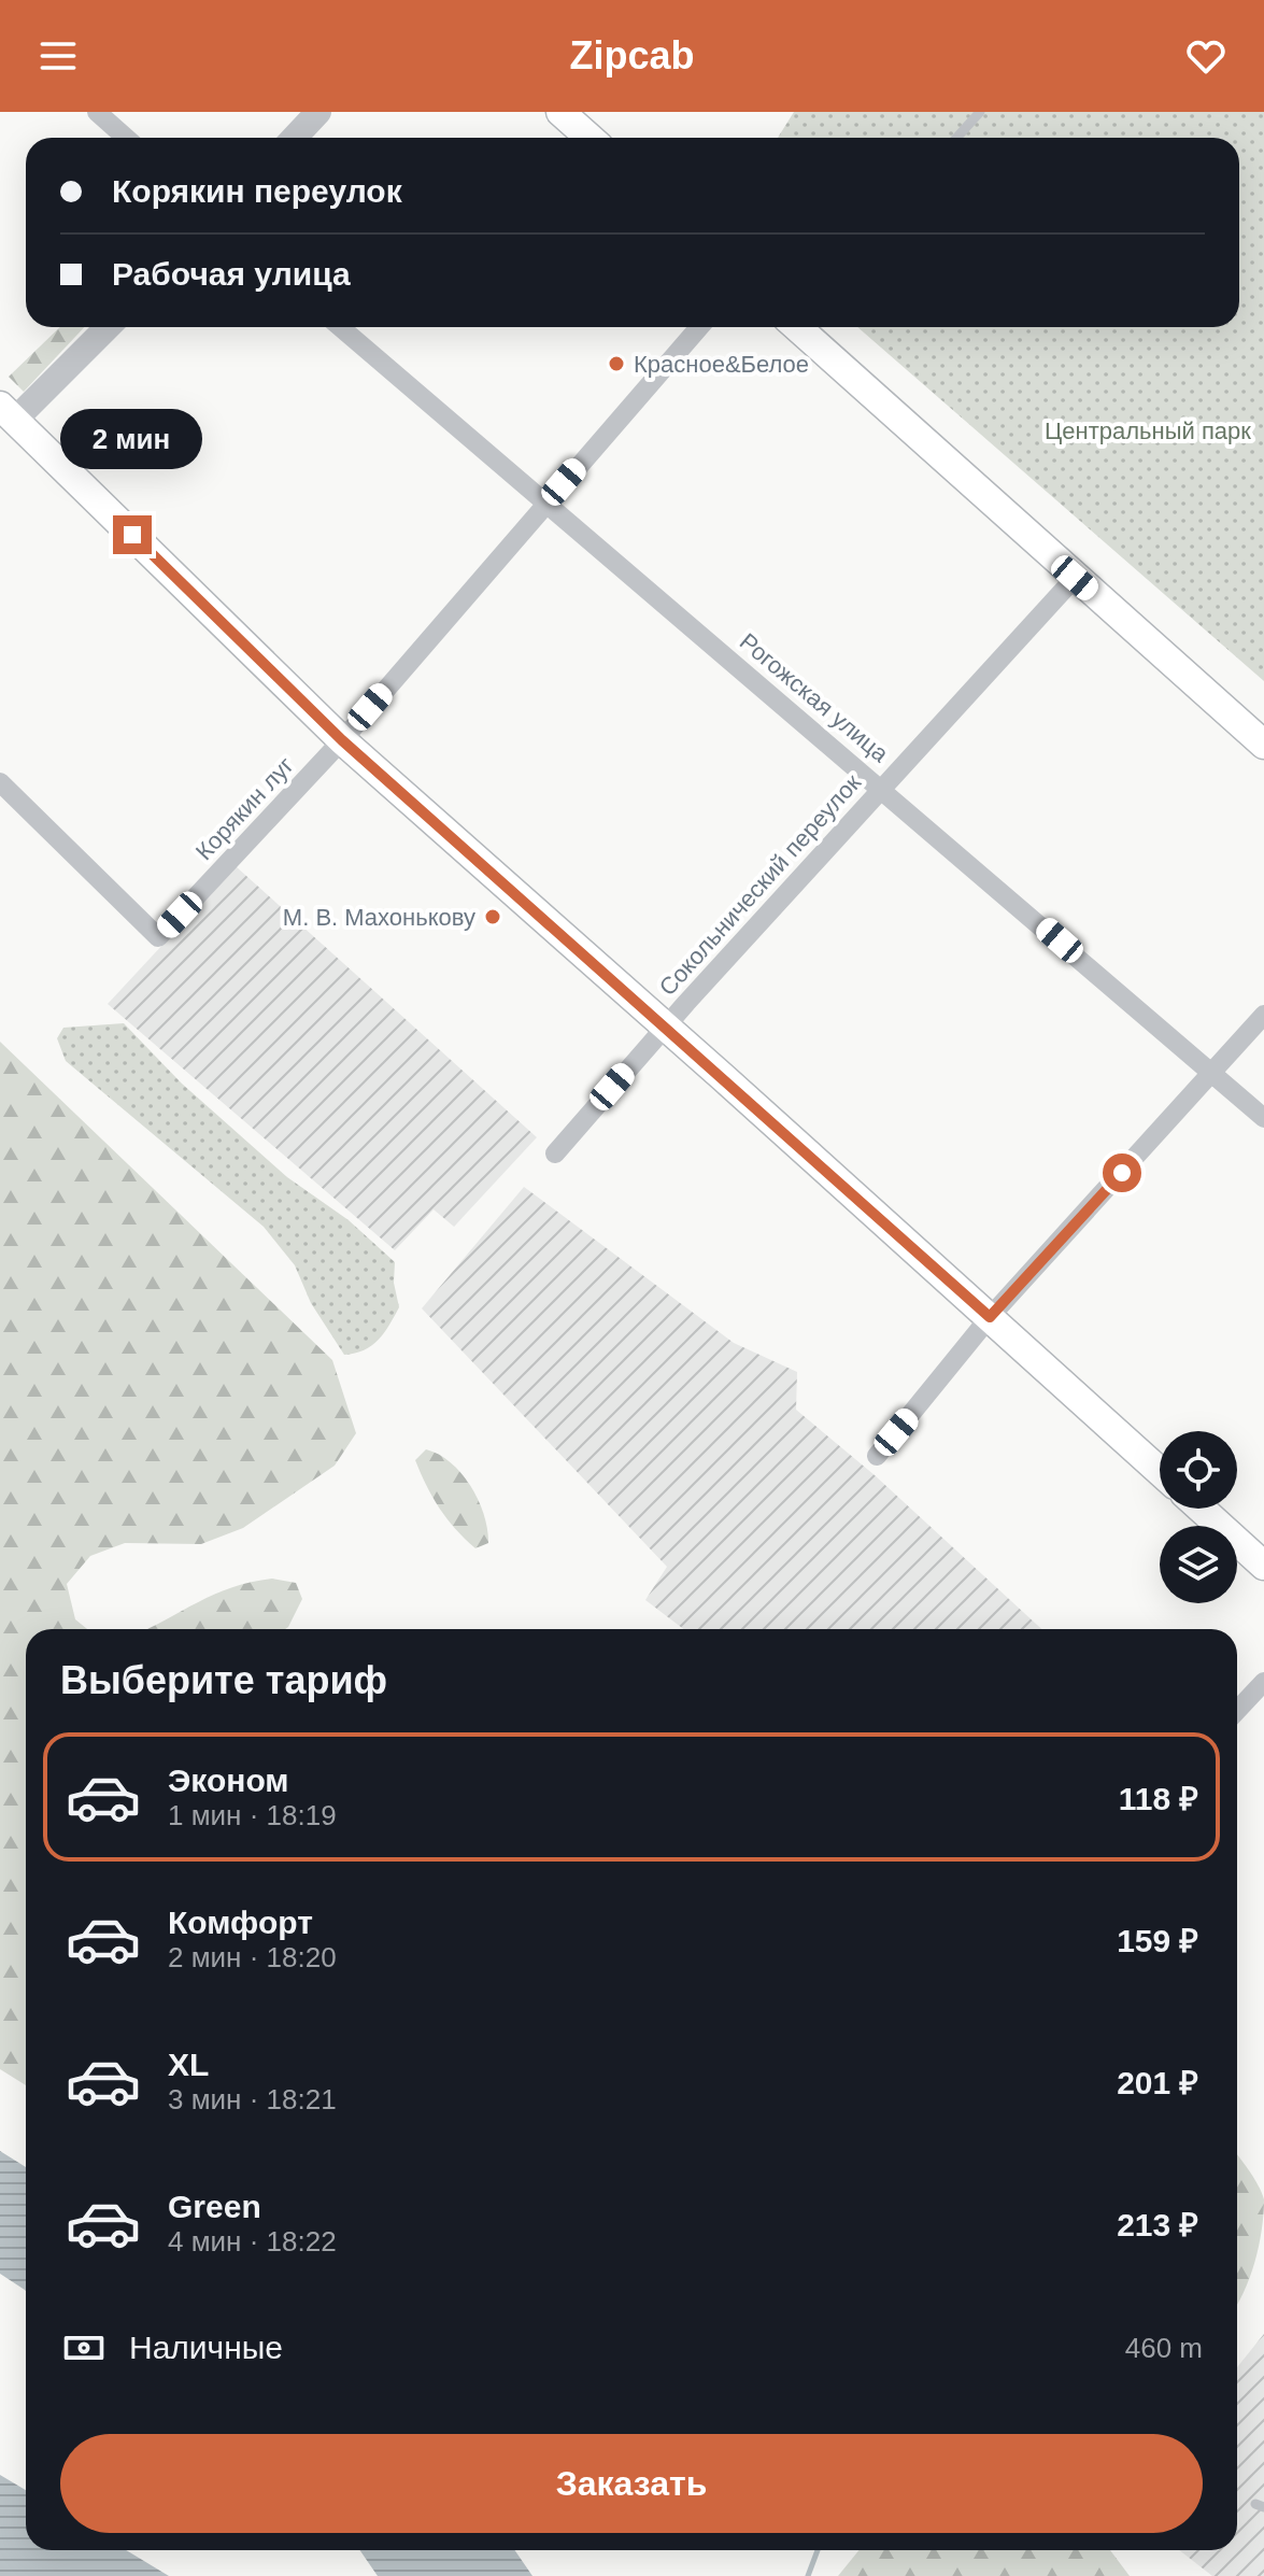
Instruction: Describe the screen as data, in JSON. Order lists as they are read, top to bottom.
{
  "streets": {
    "street": ["Рогожская улица", "Корякин луг", "Сокольнический переулок"]
  },
  "crossings": [
    ["Рогожская улица", "Сокольнический переулок"]
  ],
  "parks": ["Центральный парк"],
  "places": ["Красное&Белое", "М. В. Махонькову"],
  "page": {
    "header": "Zipcab",
    "banner": ["Корякин переулок", "Рабочая улица"],
    "bubble": "2 мин",
    "heading": "Выберите тариф",
    "list": [
      {
        "name": "Эконом",
        "note": "1 мин · 18:19",
        "value": "118 ₽"
      },
      {
        "name": "Комфорт",
        "note": "2 мин · 18:20",
        "value": "159 ₽"
      },
      {
        "name": "XL",
        "note": "3 мин · 18:21",
        "value": "201 ₽"
      },
      {
        "name": "Green",
        "note": "4 мин · 18:22",
        "value": "213 ₽"
      }
    ],
    "pay": ["Наличные", "460 m"],
    "buttons": "Заказать"
  }
}
